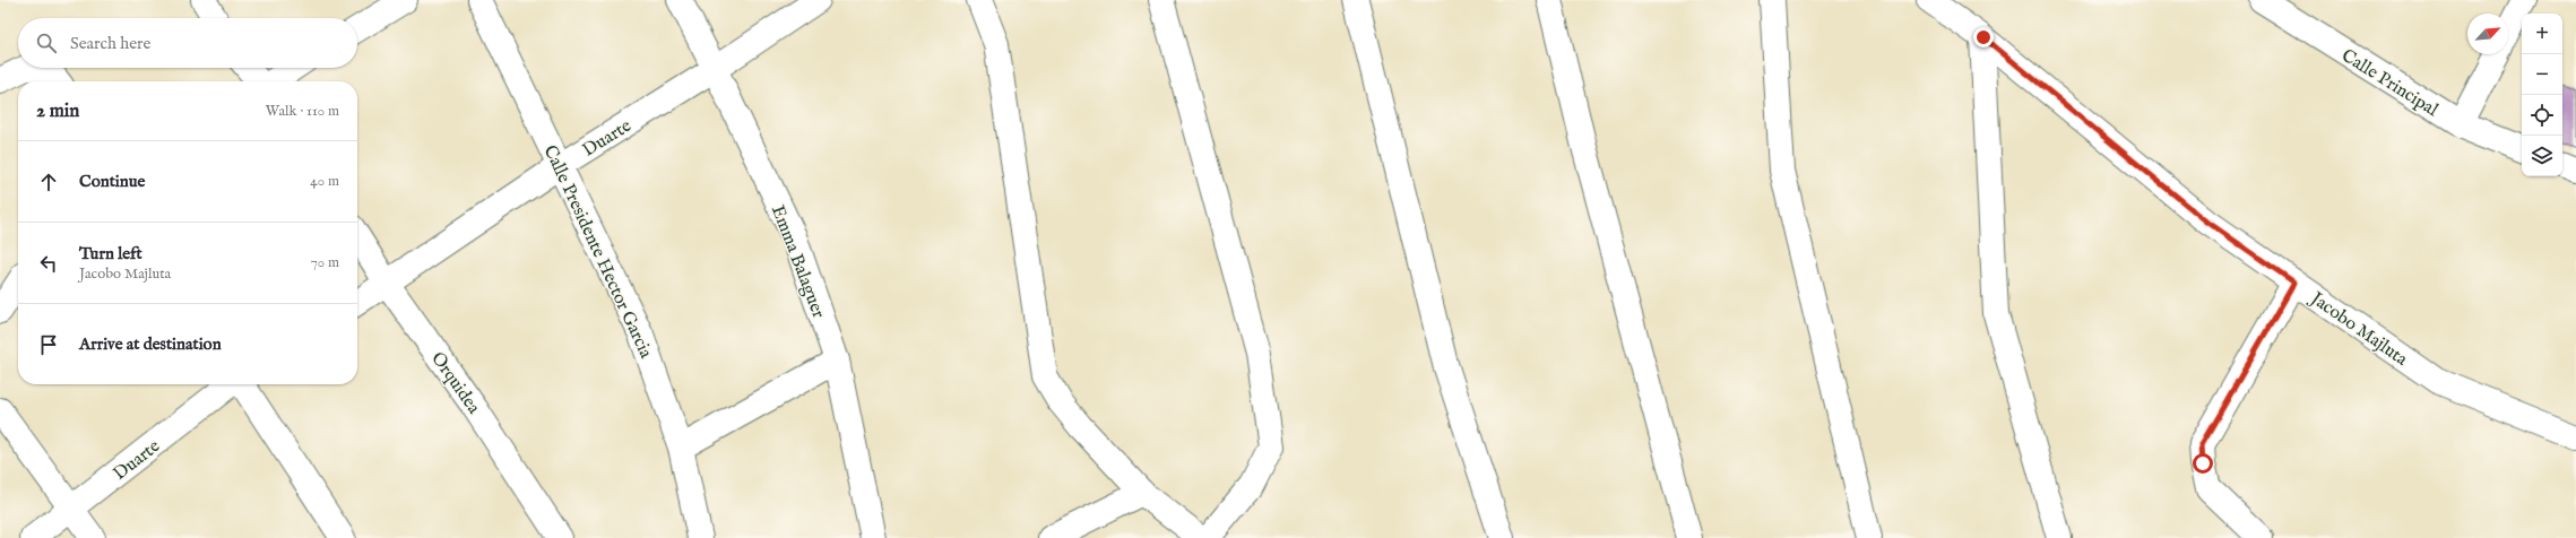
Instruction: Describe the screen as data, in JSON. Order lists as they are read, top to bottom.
{
  "streets": {
    "street": [
      "Calle Principal",
      "Duarte",
      "Calle Presidente Hector Garcia",
      "Emma Balaguer",
      "Jacobo Majluta",
      "Orquidea"
    ]
  },
  "crossings": [
    ["Duarte", "Calle Presidente Hector Garcia"],
    ["Duarte", "Emma Balaguer"],
    ["Duarte", "Orquidea"]
  ],
  "north": "top right",
  "page": {
    "map_buttons": ["+", "−"],
    "search": "Search here",
    "heading": ["2 min", "Walk · 110 m"],
    "list": [
      ["Continue", "40 m"],
      ["Turn left", "Jacobo Majluta", "70 m"],
      "Arrive at destination"
    ]
  }
}
